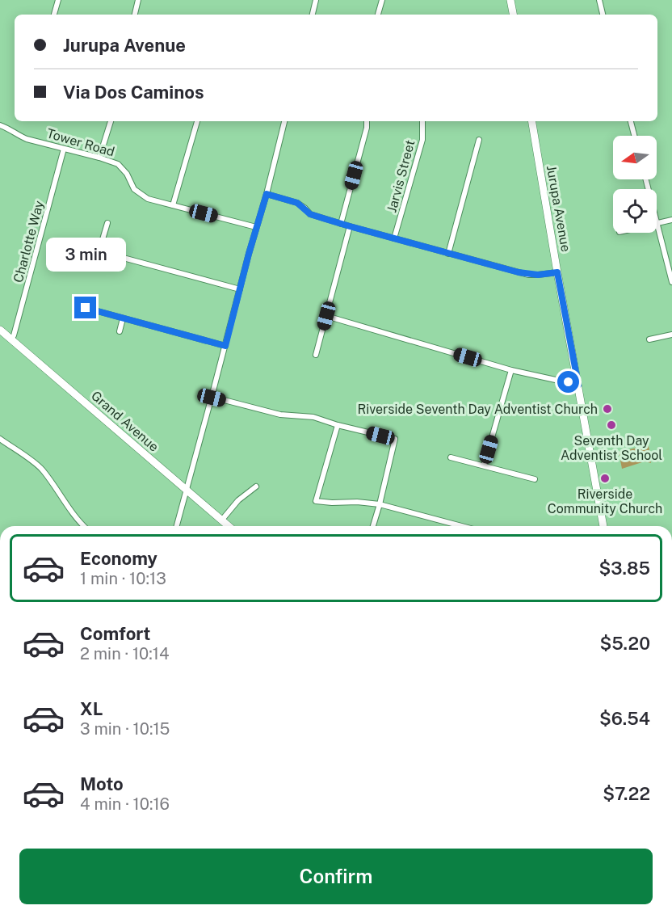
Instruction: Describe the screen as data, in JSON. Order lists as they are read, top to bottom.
{
  "streets": {
    "main road": ["Jurupa Avenue", "Grand Avenue"],
    "street": ["Tower Road", "Jarvis Street", "Charlotte Way"]
  },
  "crossings": [
    ["Tower Road", "Charlotte Way"],
    ["Charlotte Way", "Grand Avenue"]
  ],
  "places": ["Riverside Seventh Day Adventist Church", "Seventh Day Adventist School", "Riverside Community Church"],
  "north": "left",
  "page": {
    "banner": ["Jurupa Avenue", "Via Dos Caminos"],
    "bubble": "3 min",
    "list": [
      {
        "name": "Economy",
        "note": "1 min · 10:13",
        "value": "$3.85"
      },
      {
        "name": "Comfort",
        "note": "2 min · 10:14",
        "value": "$5.20"
      },
      {
        "name": "XL",
        "note": "3 min · 10:15",
        "value": "$6.54"
      },
      {
        "name": "Moto",
        "note": "4 min · 10:16",
        "value": "$7.22"
      }
    ],
    "buttons": "Confirm"
  }
}
